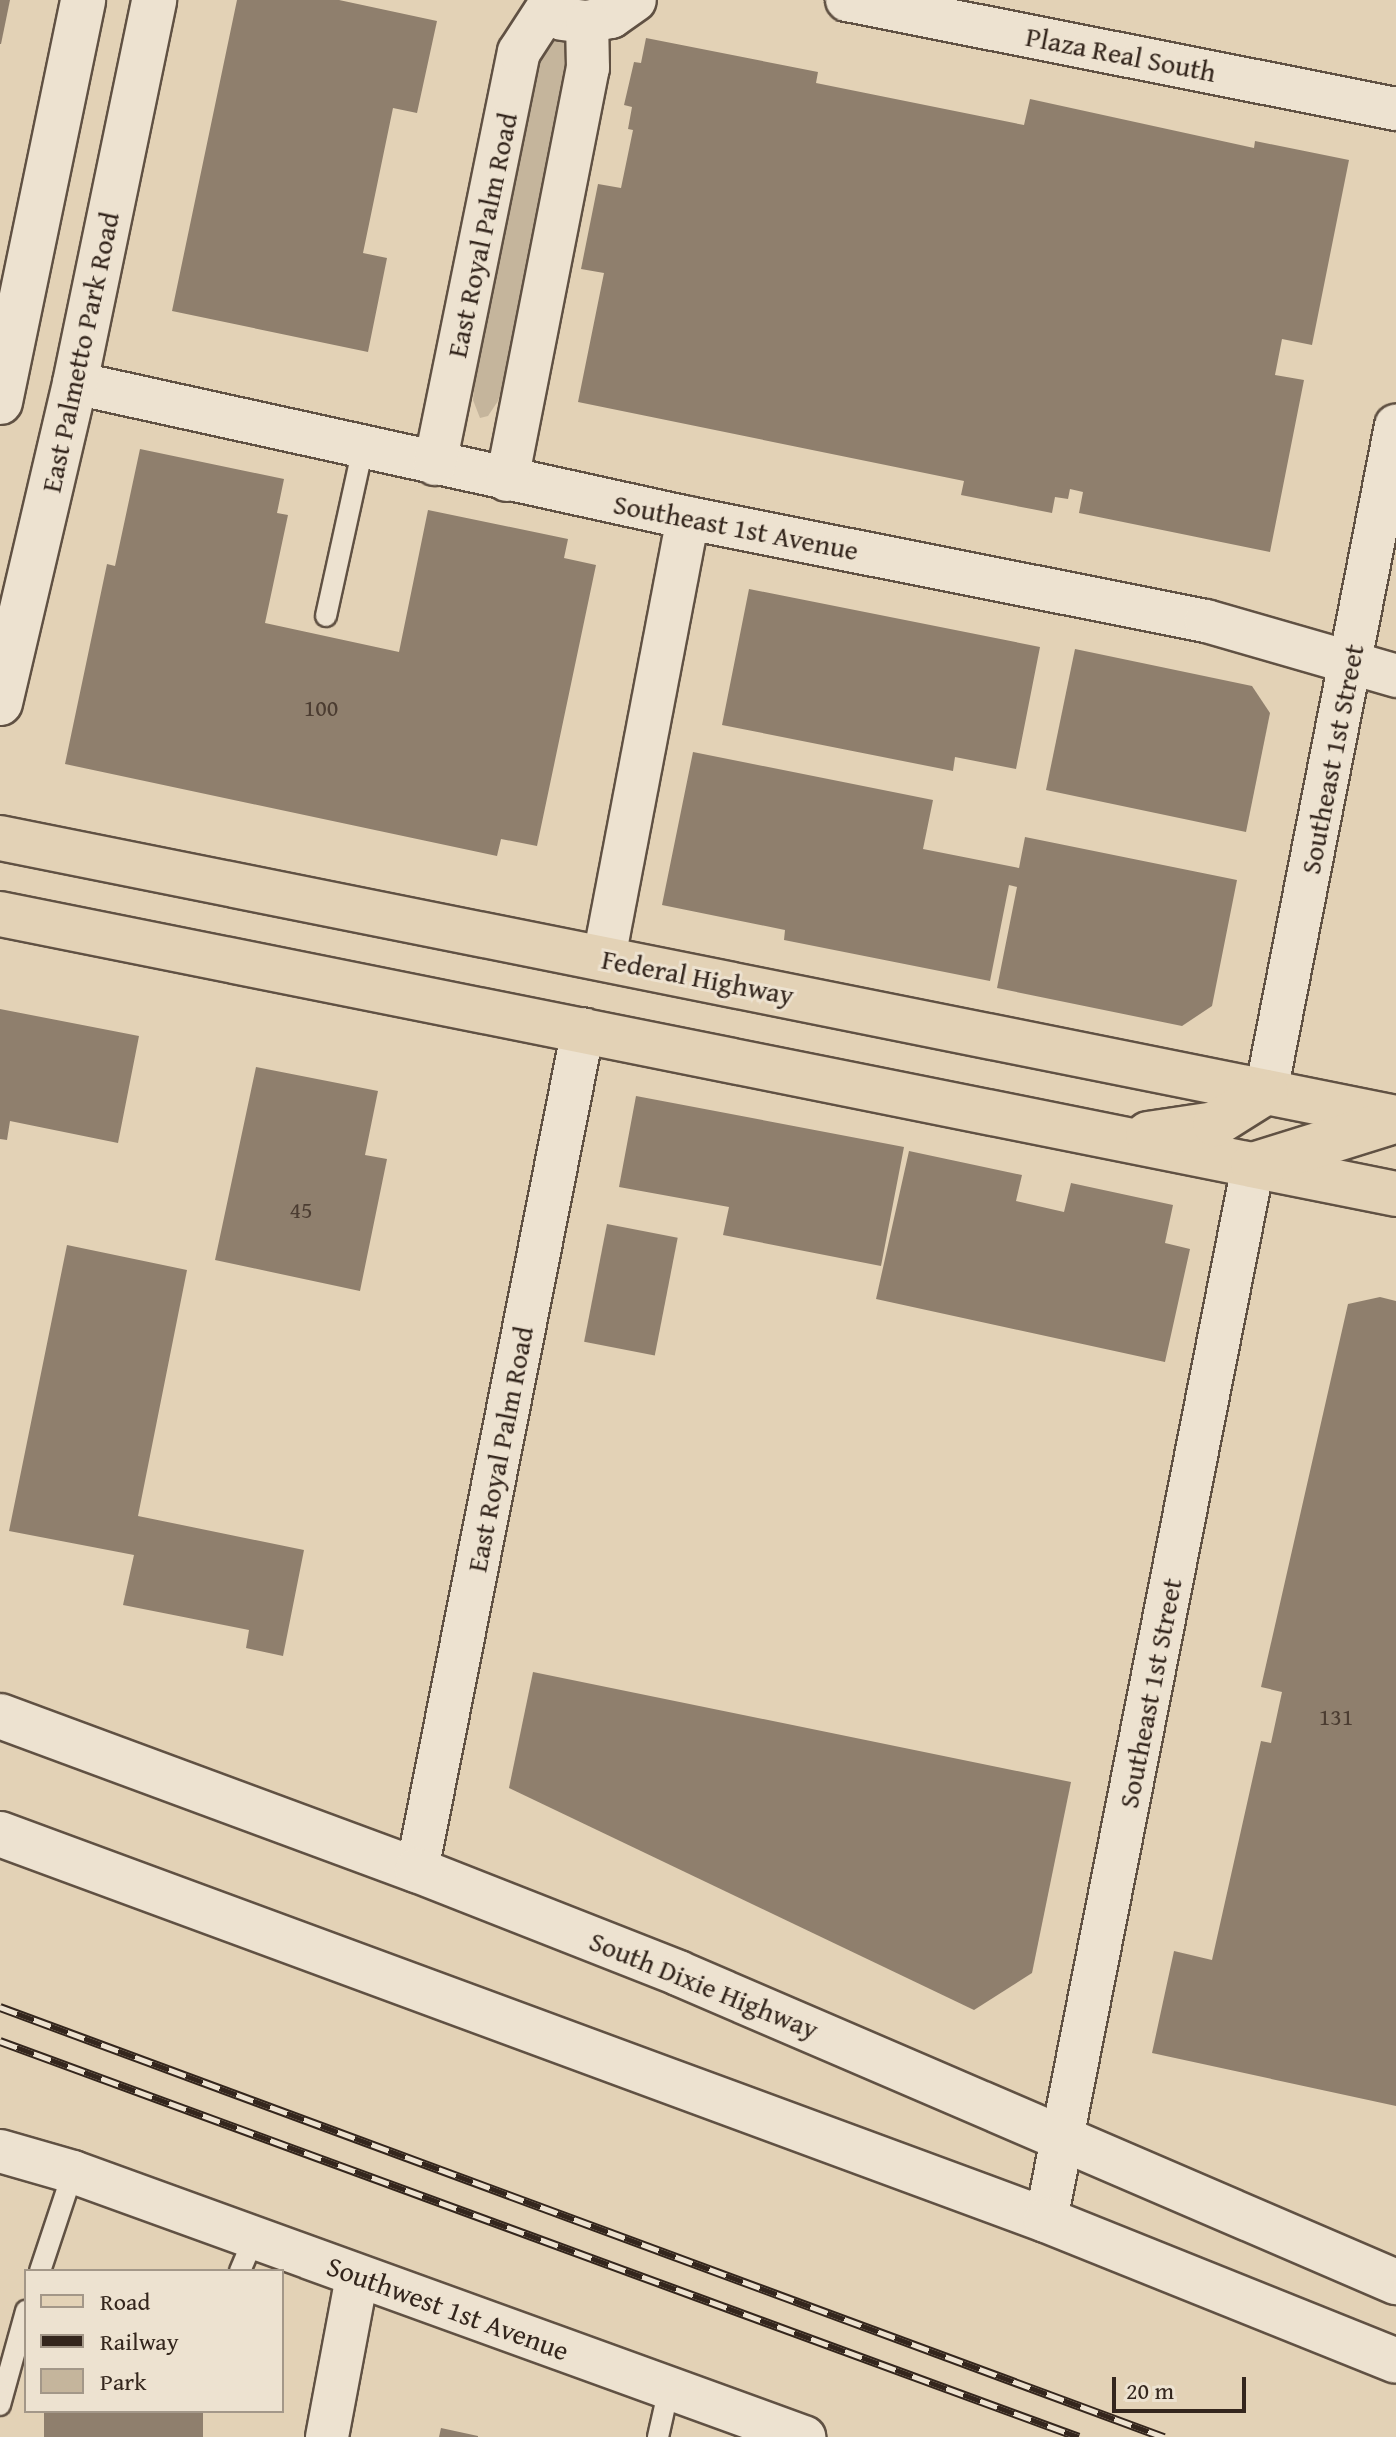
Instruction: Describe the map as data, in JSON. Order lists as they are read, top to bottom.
{
  "streets": {
    "main road": ["East Palmetto Park Road", "Federal Highway", "South Dixie Highway"],
    "street": [
      "Plaza Real South",
      "East Royal Palm Road",
      "Southeast 1st Avenue",
      "Southeast 1st Street",
      "Southwest 1st Avenue"
    ]
  },
  "crossings": [
    ["East Royal Palm Road", "Southeast 1st Avenue"],
    ["East Royal Palm Road", "South Dixie Highway"],
    ["East Palmetto Park Road", "Southeast 1st Avenue"],
    ["Southeast 1st Avenue", "Southeast 1st Street"],
    ["Southeast 1st Street", "Federal Highway"],
    ["Southeast 1st Street", "South Dixie Highway"]
  ],
  "house_numbers": ["100", "45", "131"],
  "legend": ["Road", "Railway", "Park"],
  "scale_bar": "20 m"
}
